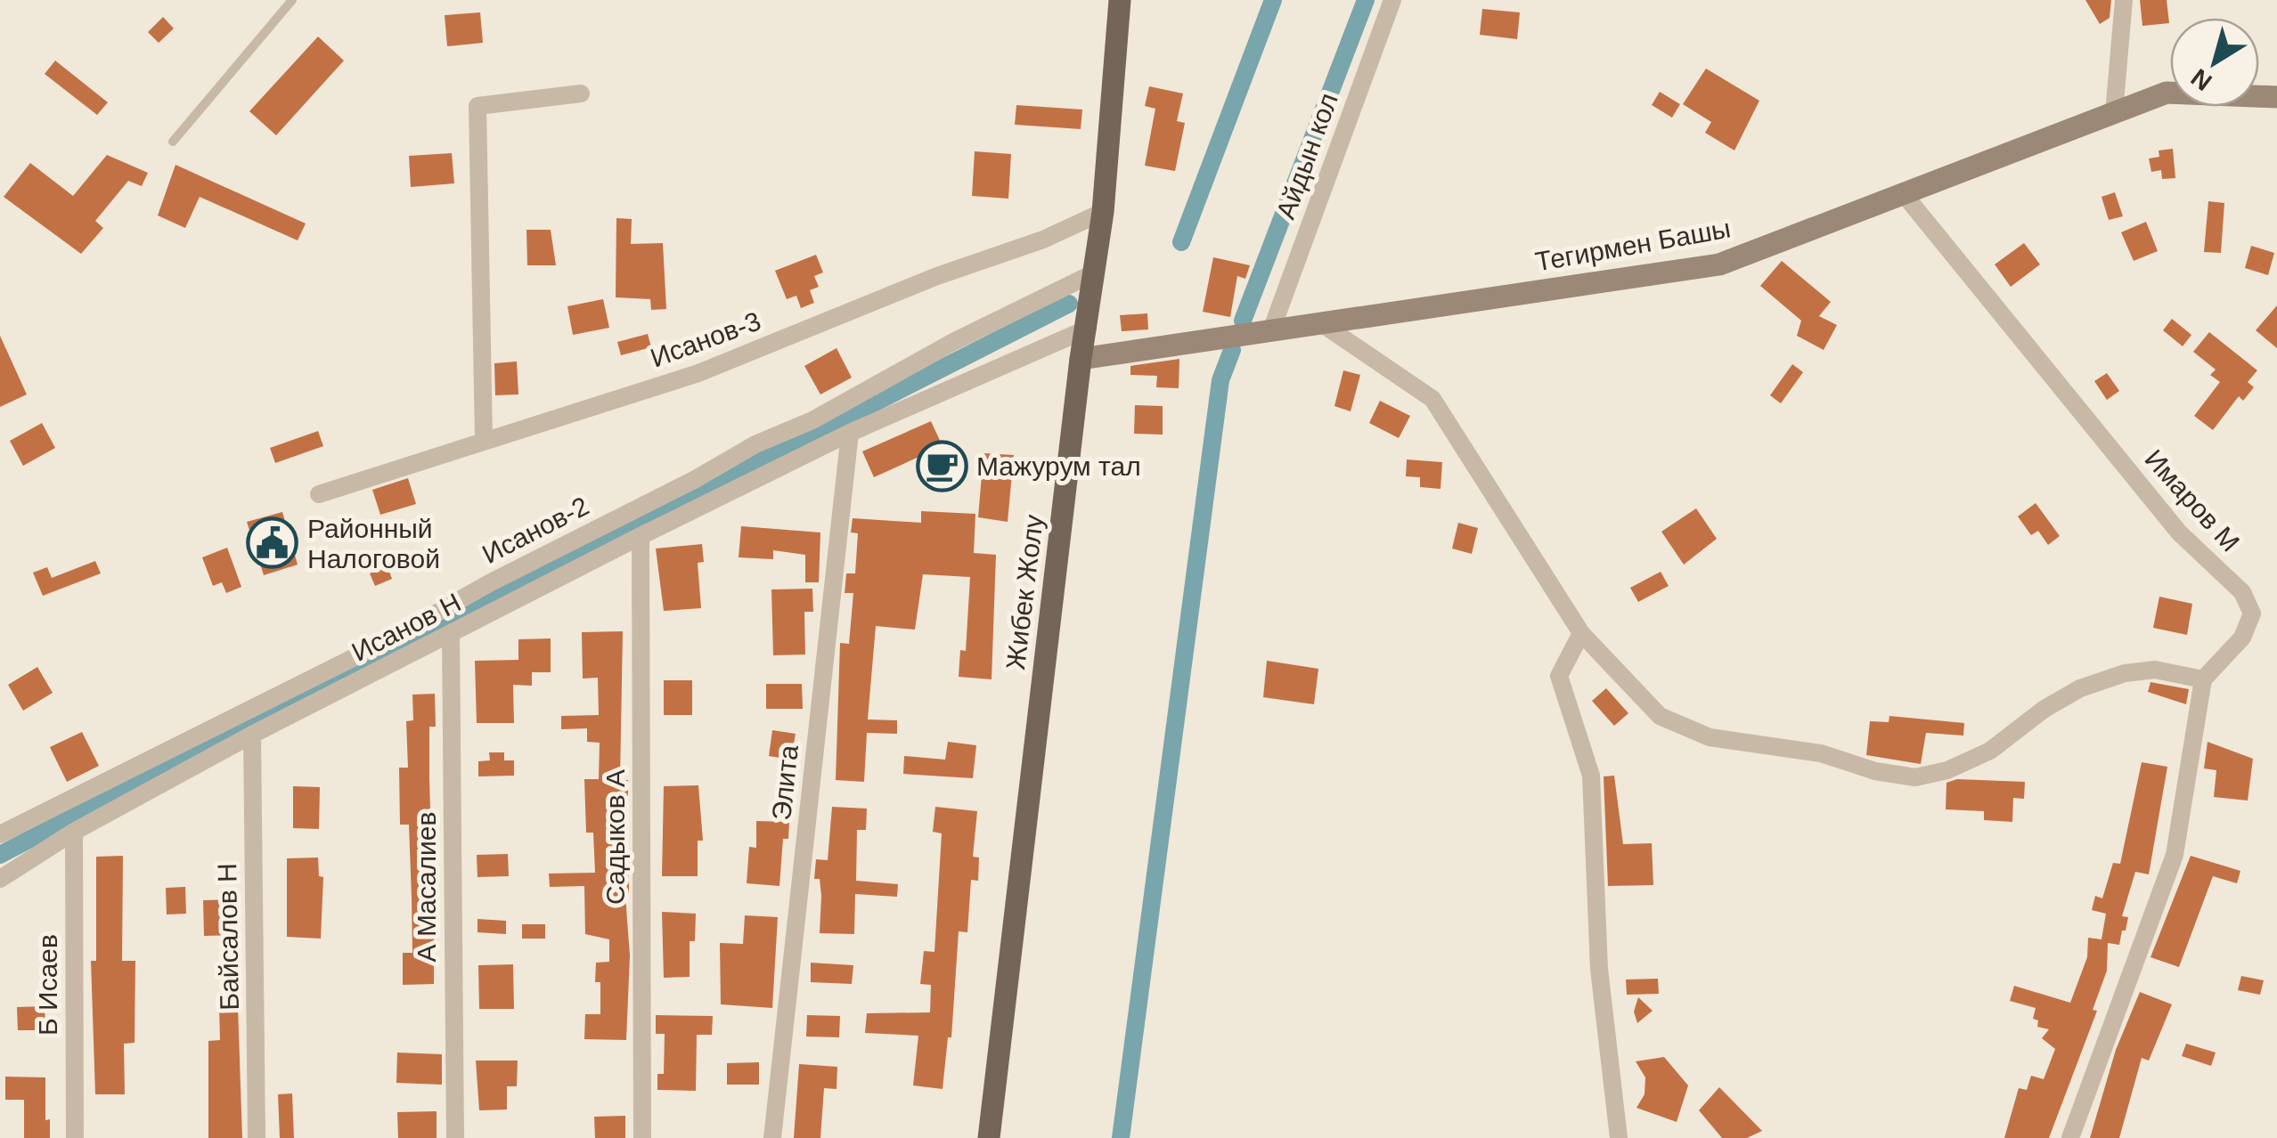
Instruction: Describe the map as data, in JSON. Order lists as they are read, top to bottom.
{
  "streets": {
    "main road": ["Жибек Жолу"],
    "street": [
      "Айдын кол",
      "Тегирмен Башы",
      "Исанов-3",
      "Имаров М",
      "Исанов-2",
      "Исанов Н",
      "Элита",
      "Садыков А",
      "А Масалиев",
      "Байсалов Н",
      "Б Исаев"
    ]
  },
  "crossings": [
    ["Айдын кол", "Тегирмен Башы"],
    ["Тегирмен Башы", "Имаров М"],
    ["Тегирмен Башы", "Жибек Жолу"],
    ["Исанов-3", "Жибек Жолу"],
    ["Исанов-2", "Жибек Жолу"],
    ["Жибек Жолу", "Исанов Н"],
    ["Исанов Н", "Элита"],
    ["Исанов Н", "Садыков А"],
    ["Исанов Н", "А Масалиев"],
    ["Исанов Н", "Байсалов Н"],
    ["Исанов Н", "Б Исаев"]
  ],
  "places": {
    "cafe": ["Мажурум тал"],
    "public building": ["Районный Налоговой"]
  },
  "north": "bottom left"
}
